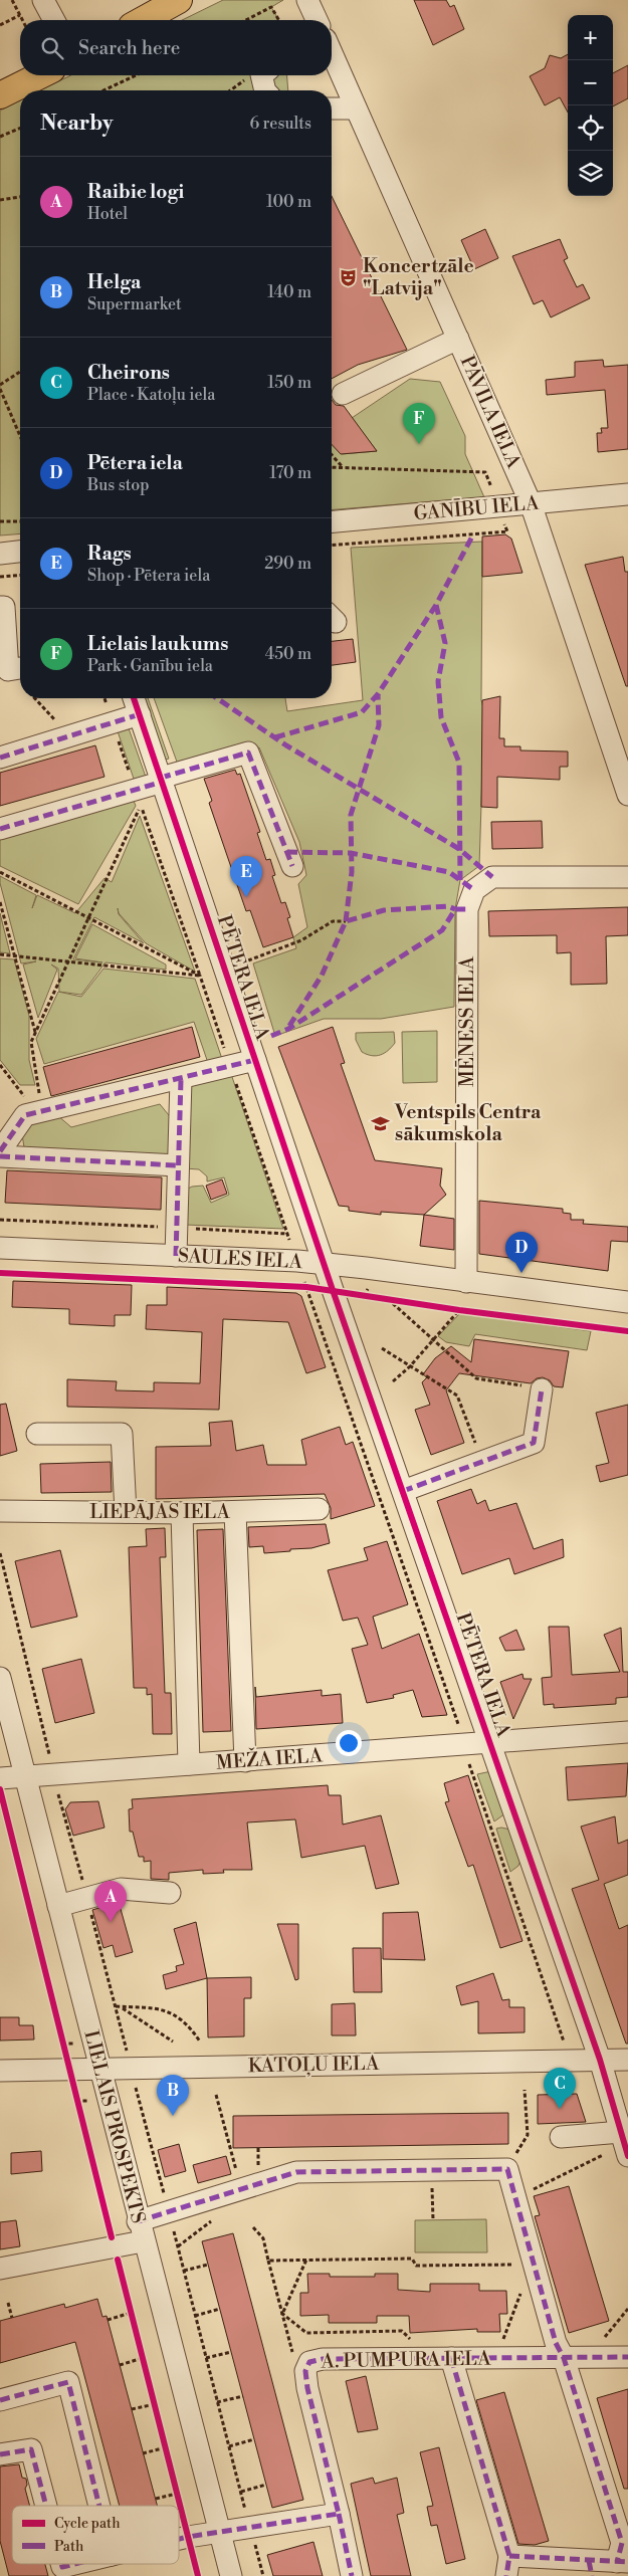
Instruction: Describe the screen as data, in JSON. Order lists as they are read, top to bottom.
{
  "streets": {
    "street": [
      "PĀVILA IELA",
      "GANĪBU IELA",
      "PĒTERA IELA",
      "MĒNESS IELA",
      "SAULES IELA",
      "LIEPĀJAS IELA",
      "MEŽA IELA",
      "KATOĻU IELA",
      "LIELAIS PROSPEKTS",
      "A. PUMPURA IELA"
    ]
  },
  "crossings": [
    ["PĀVILA IELA", "GANĪBU IELA"],
    ["PĒTERA IELA", "SAULES IELA"],
    ["PĒTERA IELA", "MEŽA IELA"],
    ["PĒTERA IELA", "KATOĻU IELA"],
    ["MĒNESS IELA", "SAULES IELA"],
    ["MEŽA IELA", "LIELAIS PROSPEKTS"],
    ["KATOĻU IELA", "LIELAIS PROSPEKTS"]
  ],
  "places": {
    "theatre": ["Koncertzāle \"Latvija\""],
    "school or university": ["Ventspils Centra sākumskola"]
  },
  "legend": ["Cycle path", "Path"],
  "page": {
    "map_buttons": ["+", "−"],
    "search": "Search here",
    "heading": ["Nearby", "6 results"],
    "list": [
      {
        "mark": "A",
        "name": "Raibie logi",
        "note": "Hotel",
        "value": "100 m"
      },
      {
        "mark": "B",
        "name": "Helga",
        "note": "Supermarket",
        "value": "140 m"
      },
      {
        "mark": "C",
        "name": "Cheirons",
        "note": "Place · Katoļu iela",
        "value": "150 m"
      },
      {
        "mark": "D",
        "name": "Pētera iela",
        "note": "Bus stop",
        "value": "170 m"
      },
      {
        "mark": "E",
        "name": "Rags",
        "note": "Shop · Pētera iela",
        "value": "290 m"
      },
      {
        "mark": "F",
        "name": "Lielais laukums",
        "note": "Park · Ganību iela",
        "value": "450 m"
      }
    ],
    "pins": [
      "F",
      "E",
      "D",
      "A",
      "C",
      "B"
    ]
  }
}
